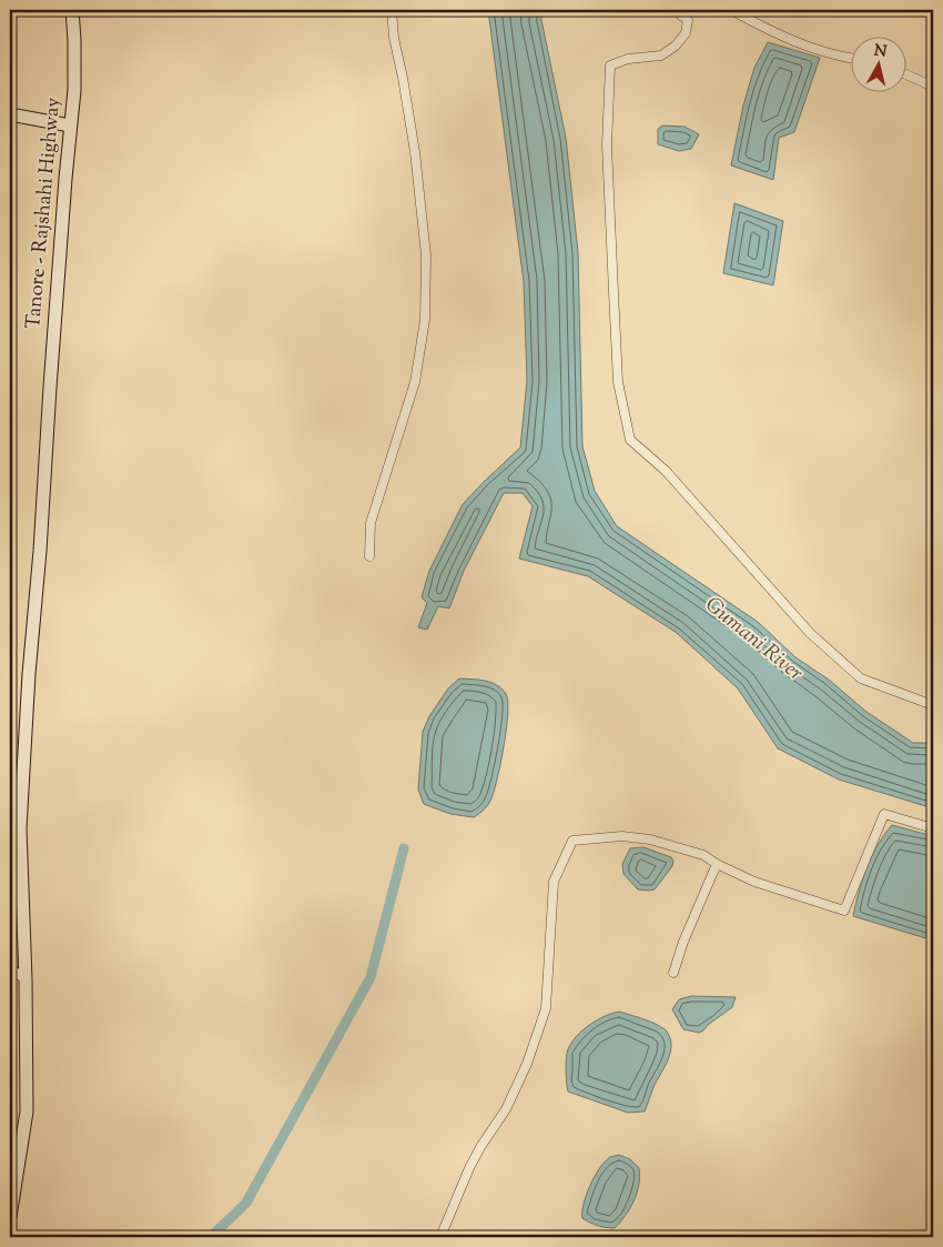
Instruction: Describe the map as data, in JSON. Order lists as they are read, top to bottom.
{
  "streets": {
    "main road": ["Tanore - Rajshahi Highway"]
  },
  "water": ["Gumani River"],
  "north": "top"
}
